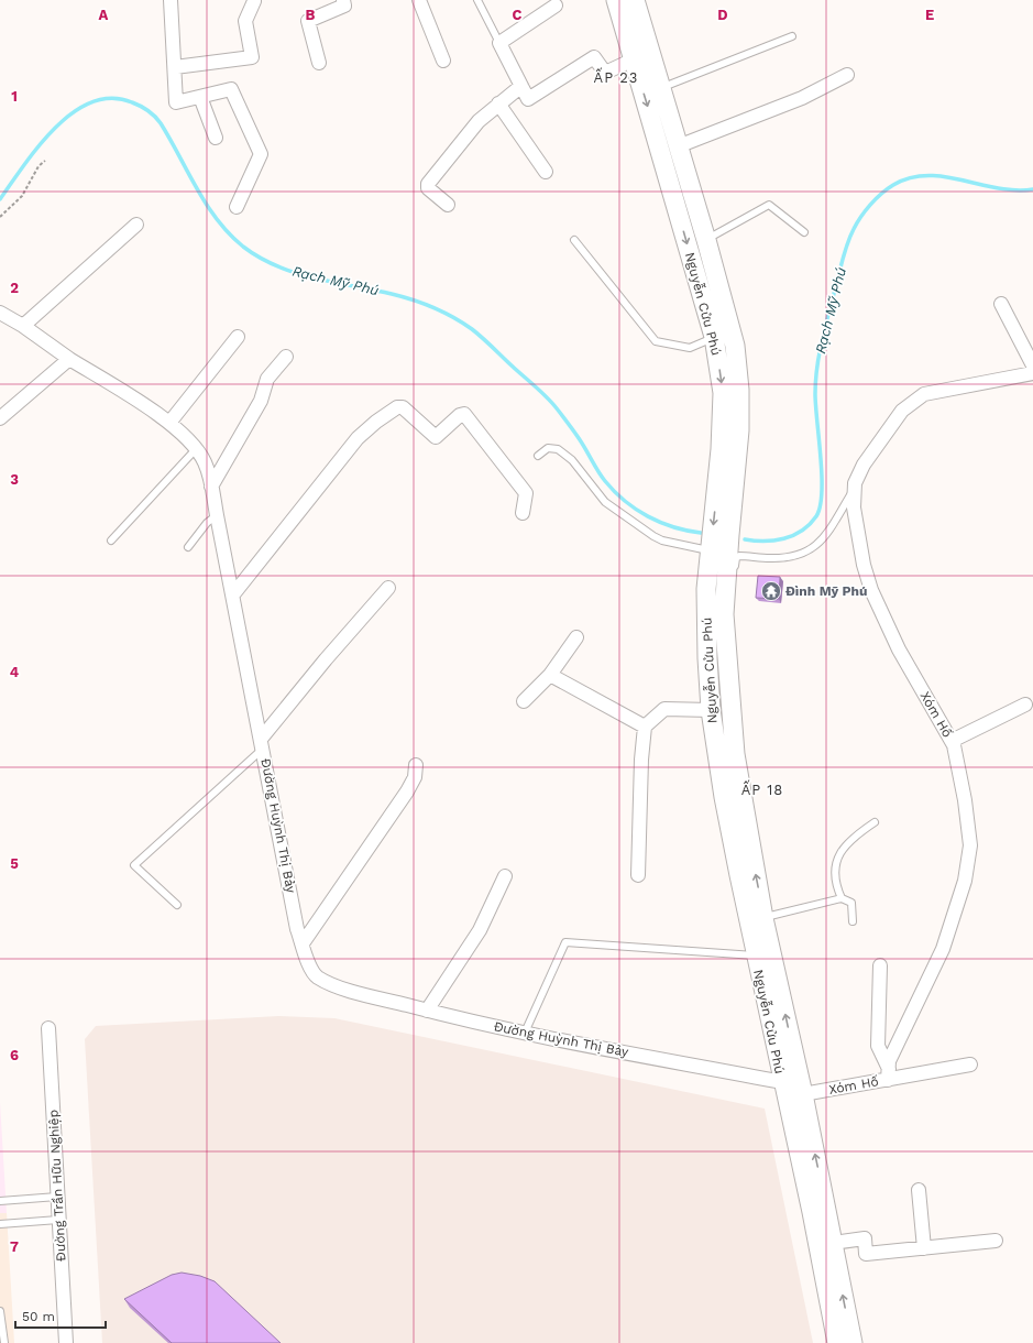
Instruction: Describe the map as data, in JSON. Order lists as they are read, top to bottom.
{
  "streets": {
    "main road": ["Nguyễn Cửu Phú"],
    "street": ["Xóm Hố", "Đường Huỳnh Thị Bảy", "Đường Trần Hữu Nghiệp"]
  },
  "crossings": [
    ["Nguyễn Cửu Phú", "Xóm Hố"],
    ["Nguyễn Cửu Phú", "Đường Huỳnh Thị Bảy"]
  ],
  "districts": ["ẤP 23", "ẤP 18"],
  "water": ["Rạch Mỹ Phú"],
  "places": {
    "temple": ["Đình Mỹ Phú"]
  },
  "scale_bar": "50 m",
  "grid": {
    "columns": [
      "A",
      "B",
      "C",
      "D",
      "E"
    ],
    "rows": [
      "1",
      "2",
      "3",
      "4",
      "5",
      "6",
      "7"
    ]
  }
}
